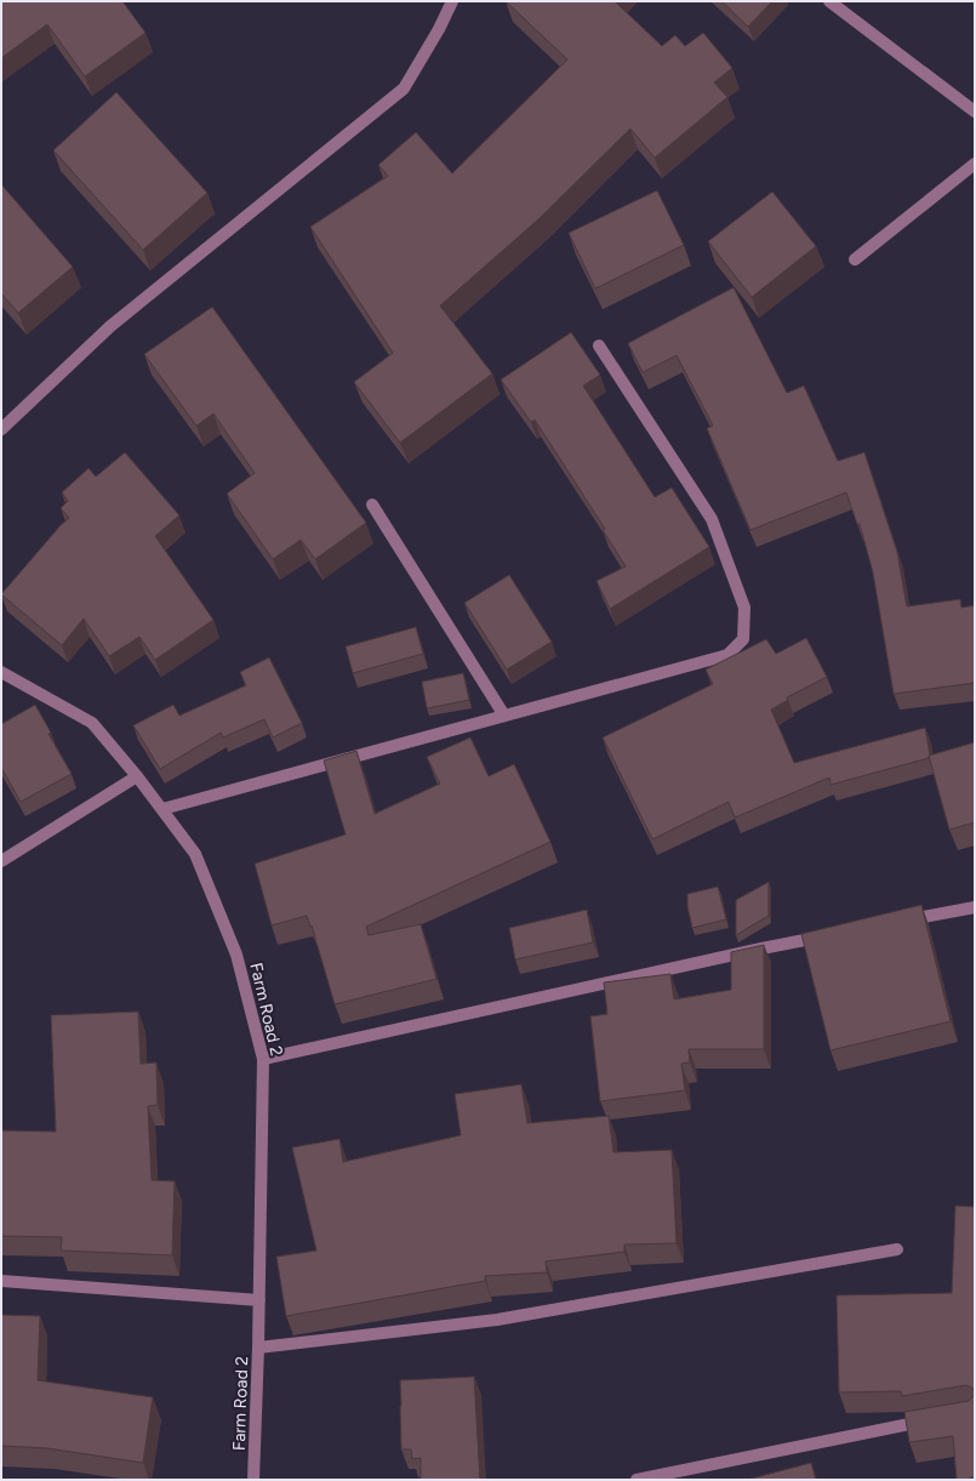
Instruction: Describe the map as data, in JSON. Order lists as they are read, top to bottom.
{
  "streets": {
    "street": ["Farm Road 2"]
  }
}
